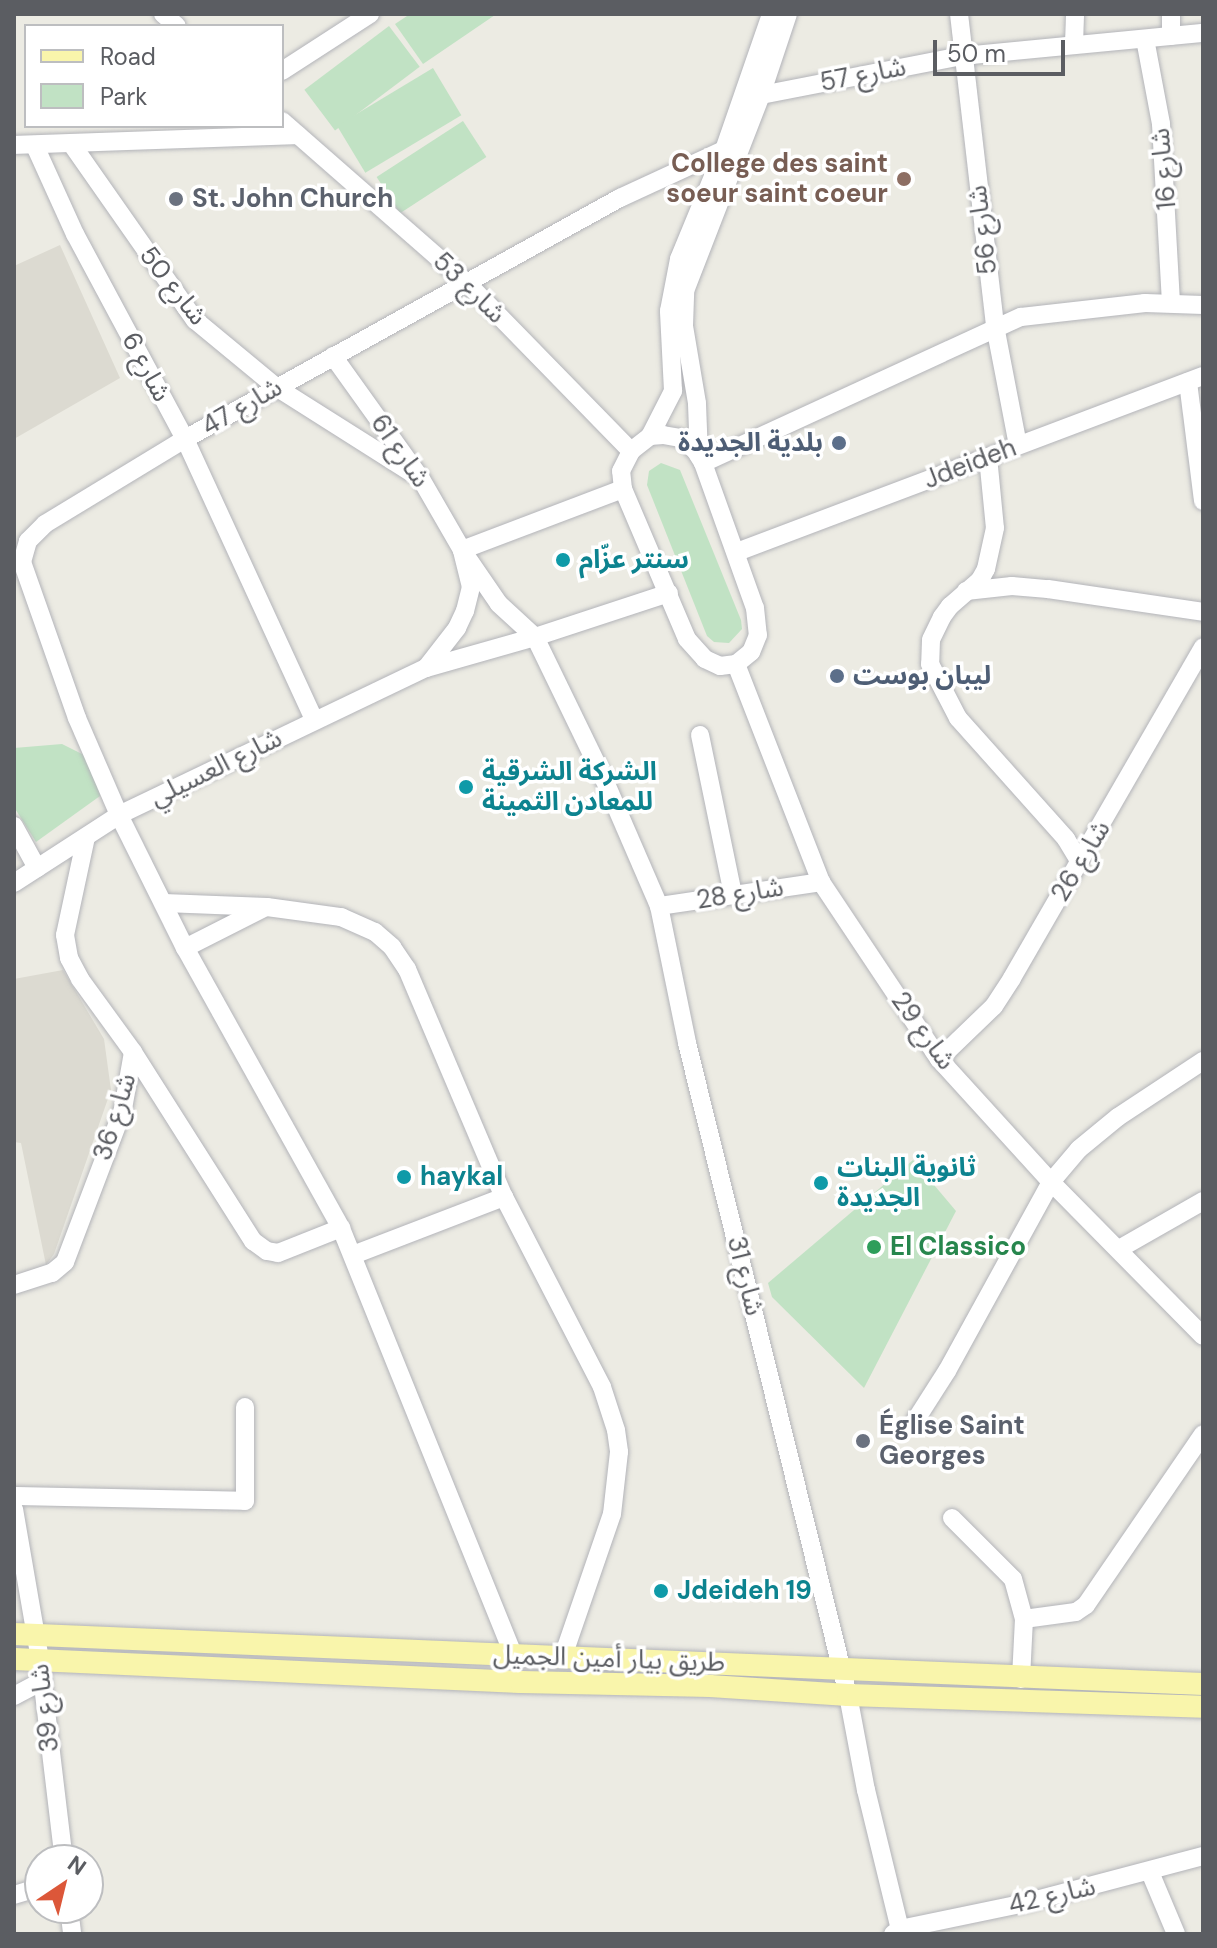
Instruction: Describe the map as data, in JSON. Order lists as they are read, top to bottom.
{
  "streets": {
    "main road": ["طريق بيار أمين الجميل"],
    "street": [
      "شارع 57",
      "شارع 16",
      "شارع 56",
      "شارع 50",
      "شارع 53",
      "شارع 6",
      "شارع 47",
      "شارع 61",
      "Jdeideh",
      "شارع العسيلي",
      "شارع 26",
      "شارع 28",
      "شارع 29",
      "شارع 36",
      "شارع 31",
      "شارع 39",
      "شارع 42"
    ]
  },
  "crossings": [
    ["شارع 57", "شارع 16"],
    ["شارع 57", "شارع 56"],
    ["شارع 56", "Jdeideh"],
    ["شارع 50", "شارع 47"],
    ["شارع 50", "شارع 61"],
    ["شارع 53", "شارع 47"],
    ["شارع 6", "شارع 47"],
    ["شارع 6", "شارع العسيلي"],
    ["شارع 47", "شارع 61"],
    ["شارع 47", "شارع العسيلي"],
    ["شارع 47", "طريق بيار أمين الجميل"],
    ["شارع 61", "شارع العسيلي"],
    ["شارع العسيلي", "شارع 36"],
    ["شارع العسيلي", "شارع 31"],
    ["شارع 26", "شارع 29"],
    ["شارع 28", "شارع 29"],
    ["شارع 28", "شارع 31"],
    ["شارع 31", "طريق بيار أمين الجميل"],
    ["شارع 31", "شارع 42"],
    ["طريق بيار أمين الجميل", "شارع 39"]
  ],
  "places": [
    "College des saint soeur saint coeur",
    "St. John Church",
    "بلدية الجديدة",
    "سنتر عزّام",
    "ليبان بوست",
    "الشركة الشرقية للمعادن الثمينة",
    "haykal",
    "ثانوية البنات الجديدة",
    "El Classico",
    "Église Saint Georges",
    "Jdeideh 19"
  ],
  "legend": ["Road", "Park"],
  "scale_bar": "50 m",
  "north": "top right"
}
